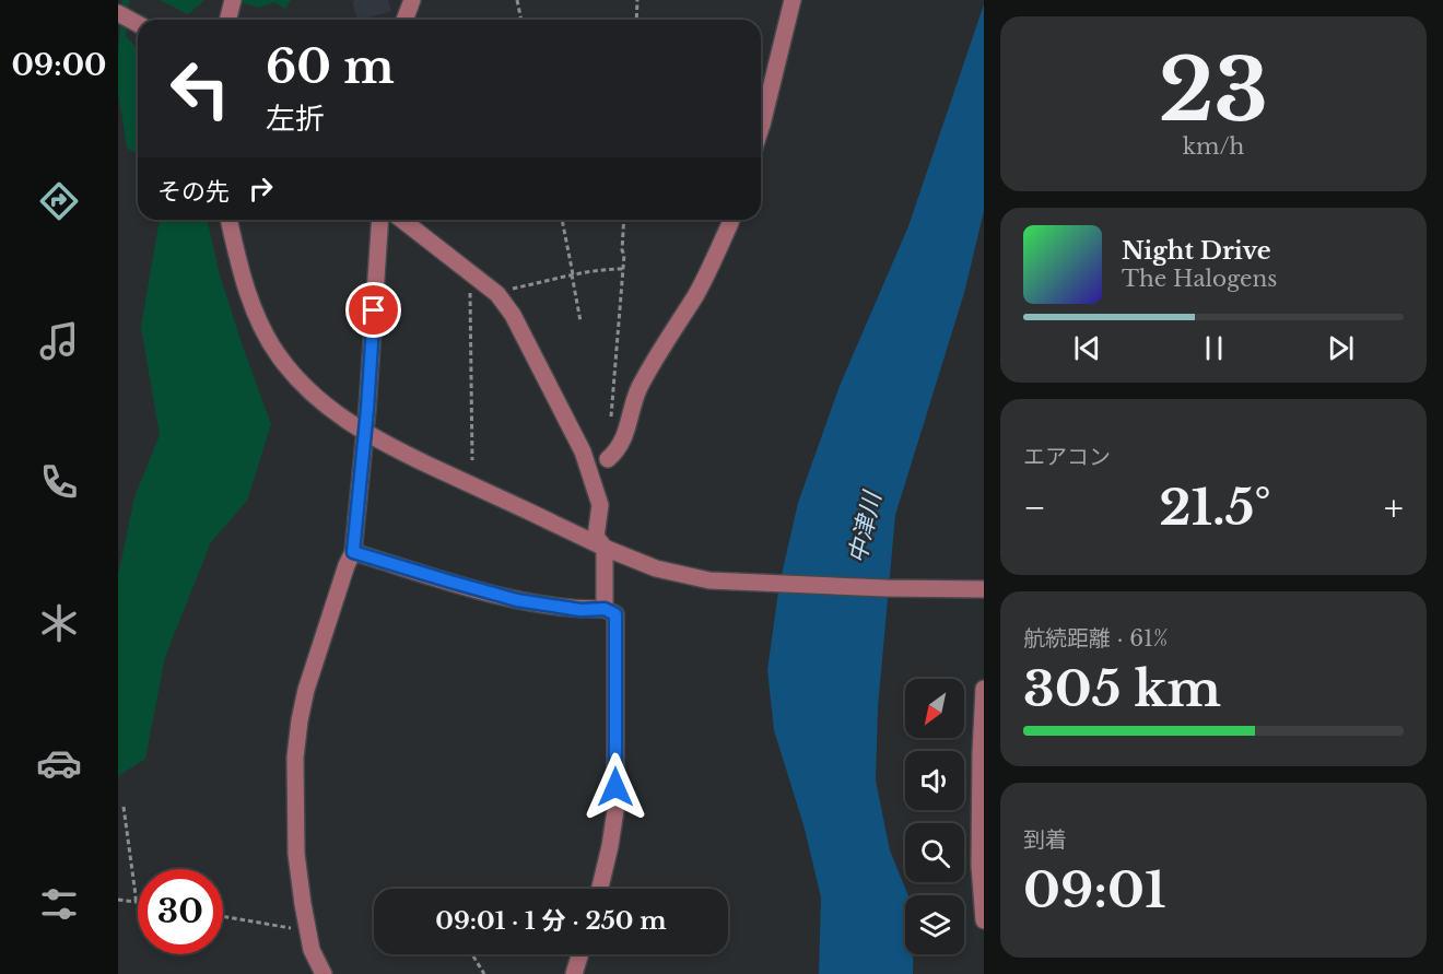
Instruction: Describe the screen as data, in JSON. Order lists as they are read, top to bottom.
{
  "water": ["中津川"],
  "north": "bottom left",
  "page": {
    "tabs": "09:00",
    "tile": [
      ["23", "km/h"],
      "エアコン",
      ["航続距離 · 61%", "305 km"],
      ["到着", "09:01"]
    ],
    "turn": ["60 m", "左折"],
    "then": "その先",
    "song": ["Night Drive", "The Halogens"],
    "heat": ["−", "21.5°", "+"],
    "limit": "30",
    "trip": "09:01 · 1 分 · 250 m"
  }
}
